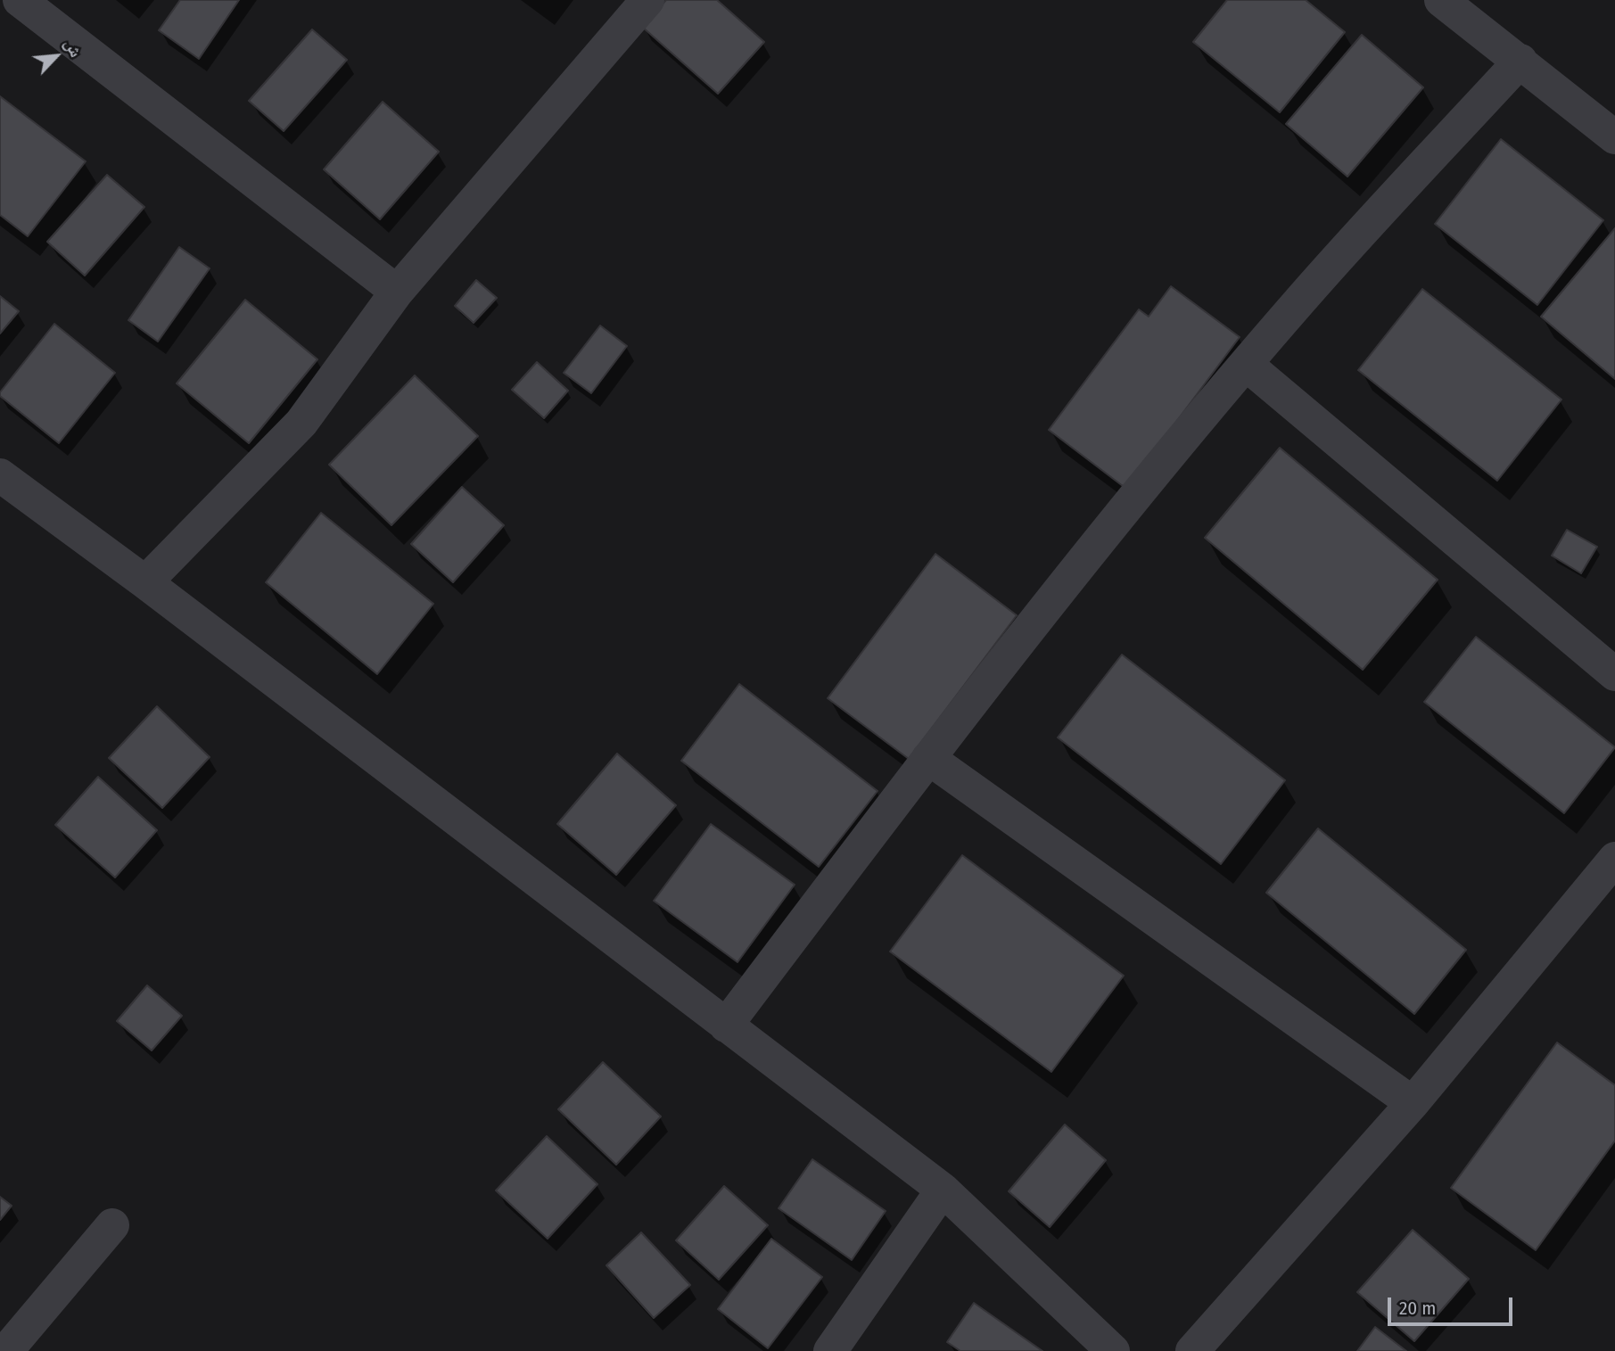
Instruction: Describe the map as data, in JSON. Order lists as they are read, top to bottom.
{
  "scale_bar": "20 m",
  "north": "top right"
}
